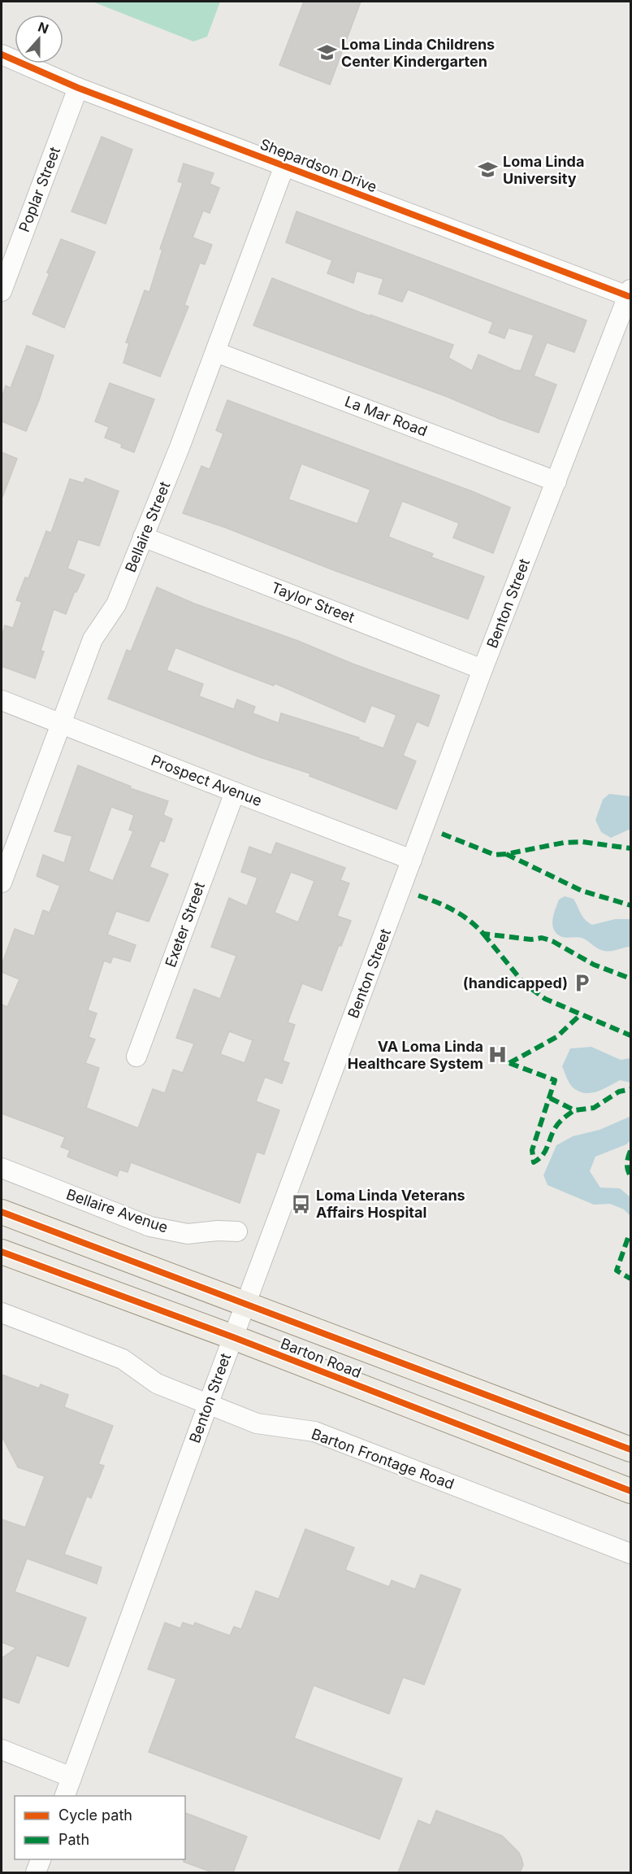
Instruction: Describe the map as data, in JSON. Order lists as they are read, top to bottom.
{
  "streets": {
    "main road": ["Barton Road"],
    "street": [
      "Shepardson Drive",
      "Poplar Street",
      "La Mar Road",
      "Bellaire Street",
      "Taylor Street",
      "Benton Street",
      "Prospect Avenue",
      "Exeter Street",
      "Bellaire Avenue",
      "Barton Frontage Road"
    ]
  },
  "crossings": [
    ["Shepardson Drive", "Poplar Street"],
    ["Shepardson Drive", "Bellaire Street"],
    ["Shepardson Drive", "Benton Street"],
    ["La Mar Road", "Bellaire Street"],
    ["La Mar Road", "Benton Street"],
    ["Bellaire Street", "Taylor Street"],
    ["Bellaire Street", "Prospect Avenue"],
    ["Taylor Street", "Benton Street"],
    ["Benton Street", "Prospect Avenue"],
    ["Benton Street", "Barton Road"],
    ["Benton Street", "Barton Frontage Road"],
    ["Prospect Avenue", "Exeter Street"]
  ],
  "places": {
    "school or university": ["Loma Linda Childrens Center Kindergarten", "Loma Linda University"],
    "parking": ["(handicapped)"],
    "hospital": ["VA Loma Linda Healthcare System"],
    "bus stop": ["Loma Linda Veterans Affairs Hospital"]
  },
  "legend": ["Cycle path", "Path"],
  "north": "top"
}
